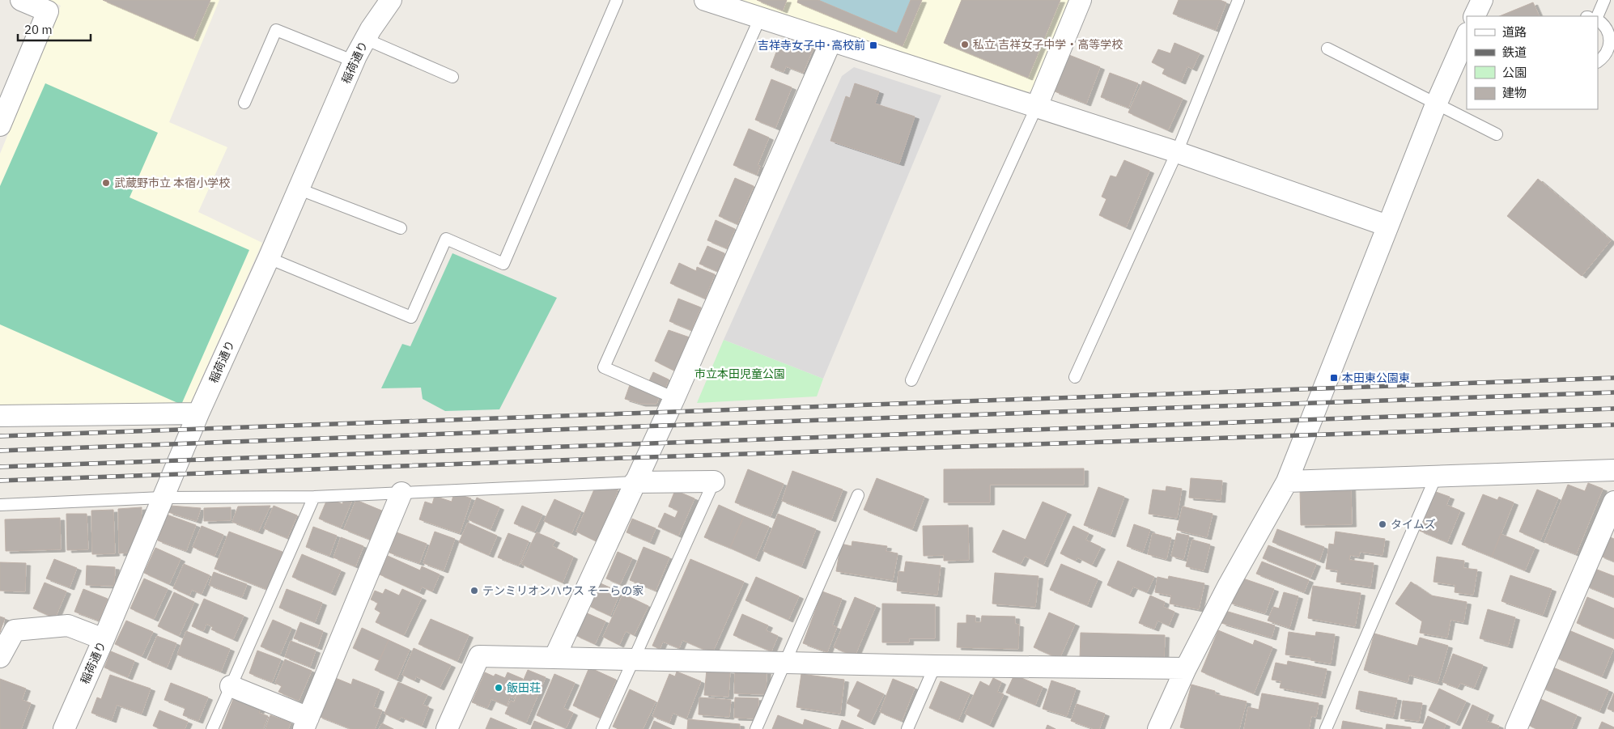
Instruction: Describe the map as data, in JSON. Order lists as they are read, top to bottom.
{
  "streets": {
    "street": ["稲荷通り"]
  },
  "parks": ["市立本田児童公園"],
  "places": {
    "other": [
      "私立 吉祥女子中学・高等学校",
      "武蔵野市立 本宿小学校",
      "タイムズ",
      "テンミリオンハウス そーらの家",
      "飯田荘"
    ],
    "transit": ["吉祥寺女子中･高校前", "本田東公園東"]
  },
  "legend": [
    "道路",
    "鉄道",
    "公園",
    "建物"
  ],
  "scale_bar": "20 m"
}
